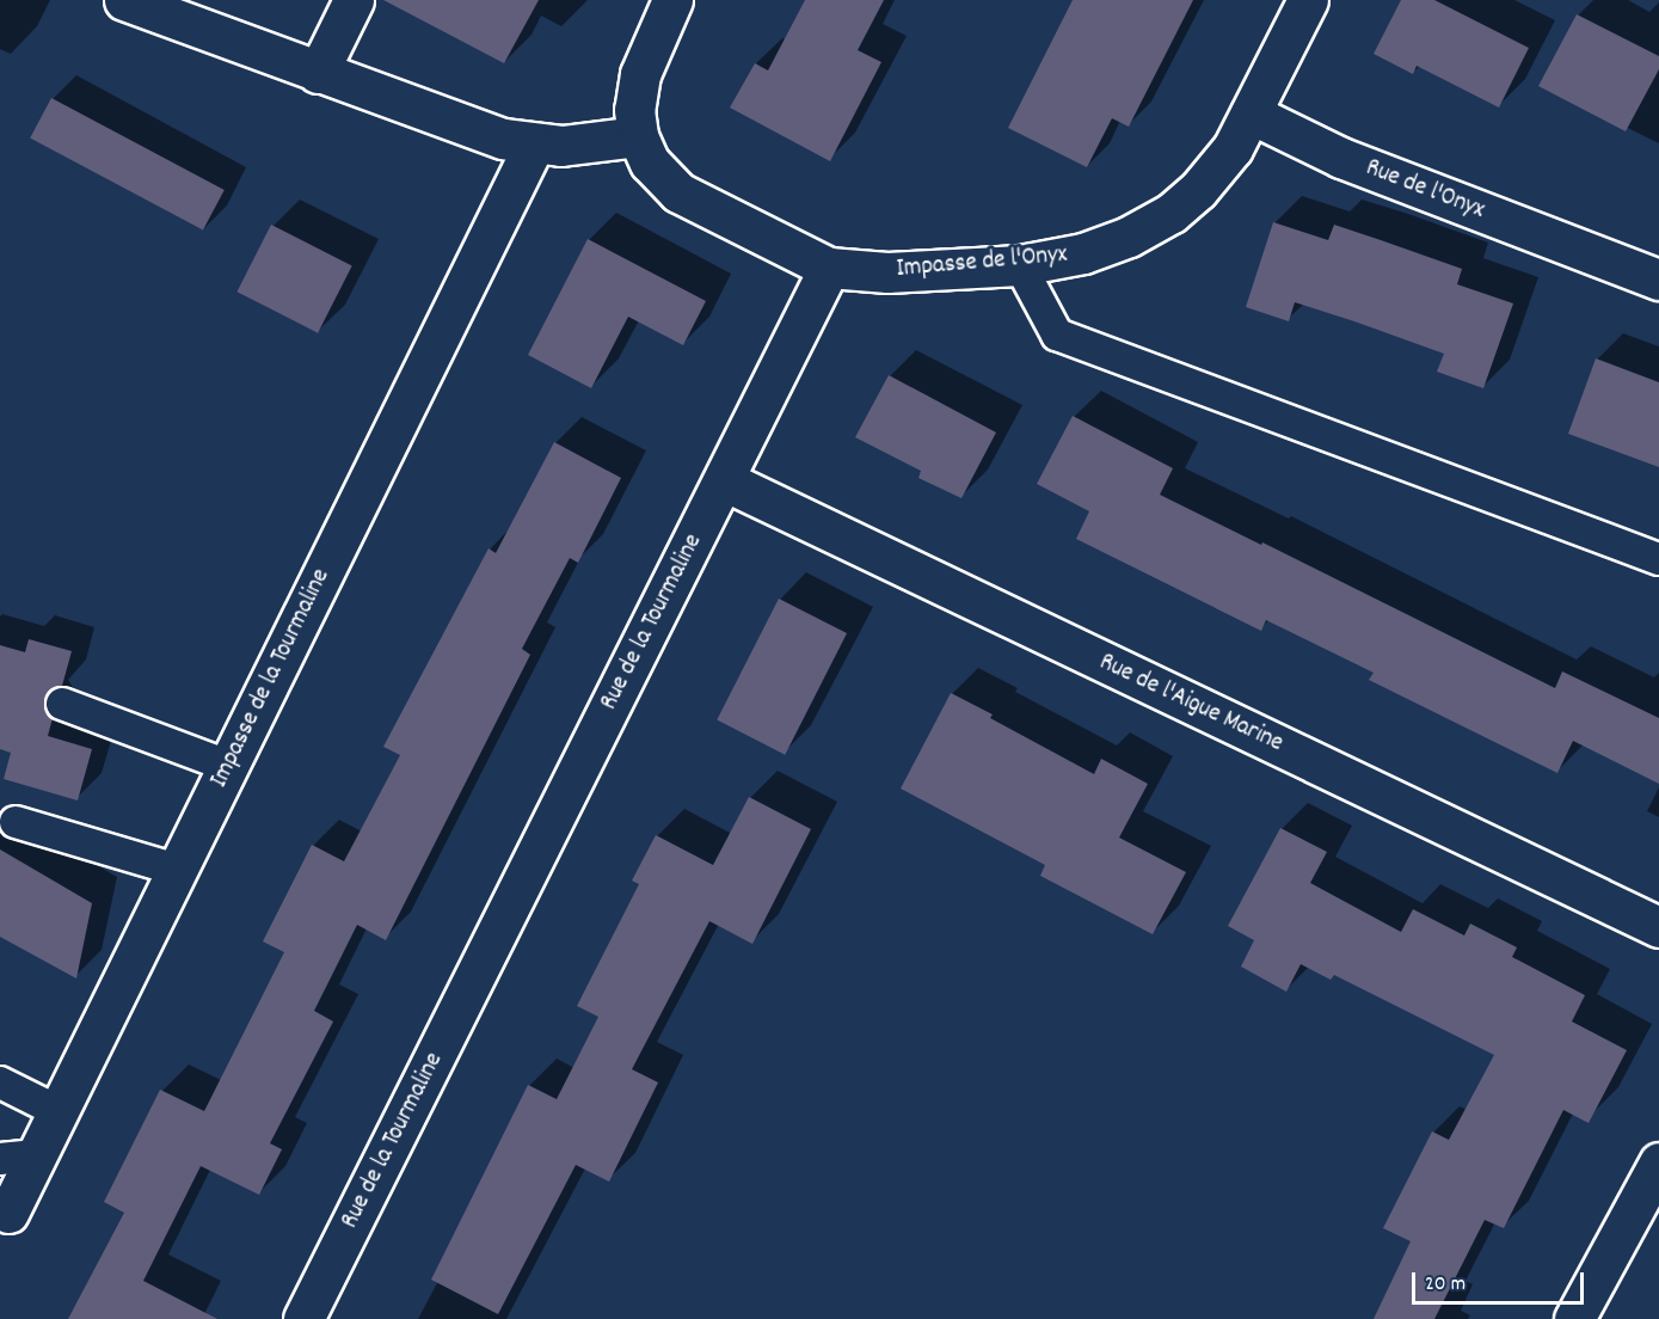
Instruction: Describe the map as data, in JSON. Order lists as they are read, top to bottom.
{
  "streets": {
    "street": [
      "Rue de l'Onyx",
      "Impasse de l'Onyx",
      "Rue de la Tourmaline",
      "Impasse de la Tourmaline",
      "Rue de l'Aigue Marine"
    ]
  },
  "crossings": [
    ["Rue de l'Onyx", "Impasse de l'Onyx"],
    ["Impasse de l'Onyx", "Rue de la Tourmaline"],
    ["Rue de la Tourmaline", "Rue de l'Aigue Marine"]
  ],
  "scale_bar": "20 m"
}
